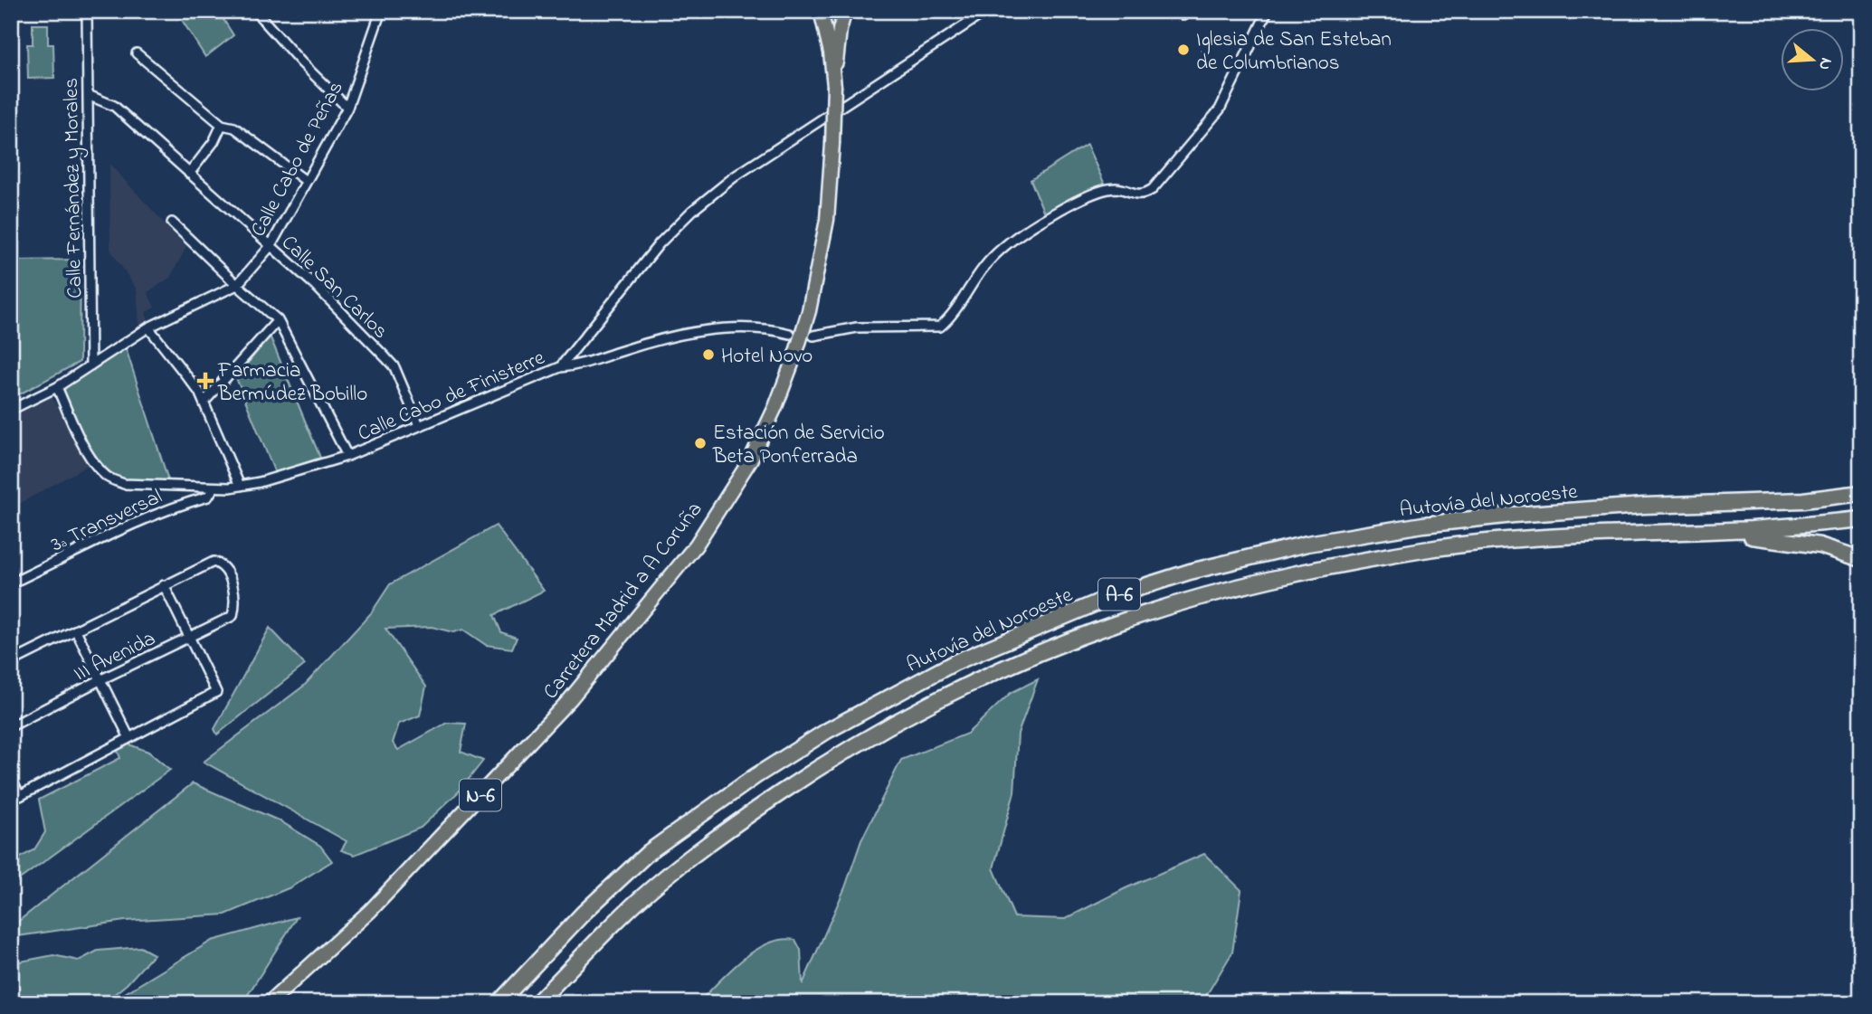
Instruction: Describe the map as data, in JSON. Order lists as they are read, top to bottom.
{
  "streets": {
    "highway": [
      "Autovía del Noroeste",
      "A-6",
      "Carretera Madrid a A Coruña",
      "N-6"
    ],
    "street": [
      "Calle Cabo de Peñas",
      "Calle Fernández y Morales",
      "Calle San Carlos",
      "Calle Cabo de Finisterre",
      "3ª Transversal",
      "III Avenida"
    ]
  },
  "crossings": [
    ["Calle Cabo de Peñas", "Calle Fernández y Morales"],
    ["Calle Cabo de Peñas", "Calle San Carlos"],
    ["Calle Cabo de Peñas", "Calle Cabo de Finisterre"],
    ["Calle Fernández y Morales", "Calle San Carlos"],
    ["Calle San Carlos", "Calle Cabo de Finisterre"],
    ["Calle Cabo de Finisterre", "3ª Transversal"]
  ],
  "places": {
    "other": ["Iglesia de San Esteban de Columbrianos", "Hotel Novo", "Estación de Servicio Beta Ponferrada"],
    "health": ["Farmacia Bermúdez Bobillo"]
  },
  "north": "right"
}
